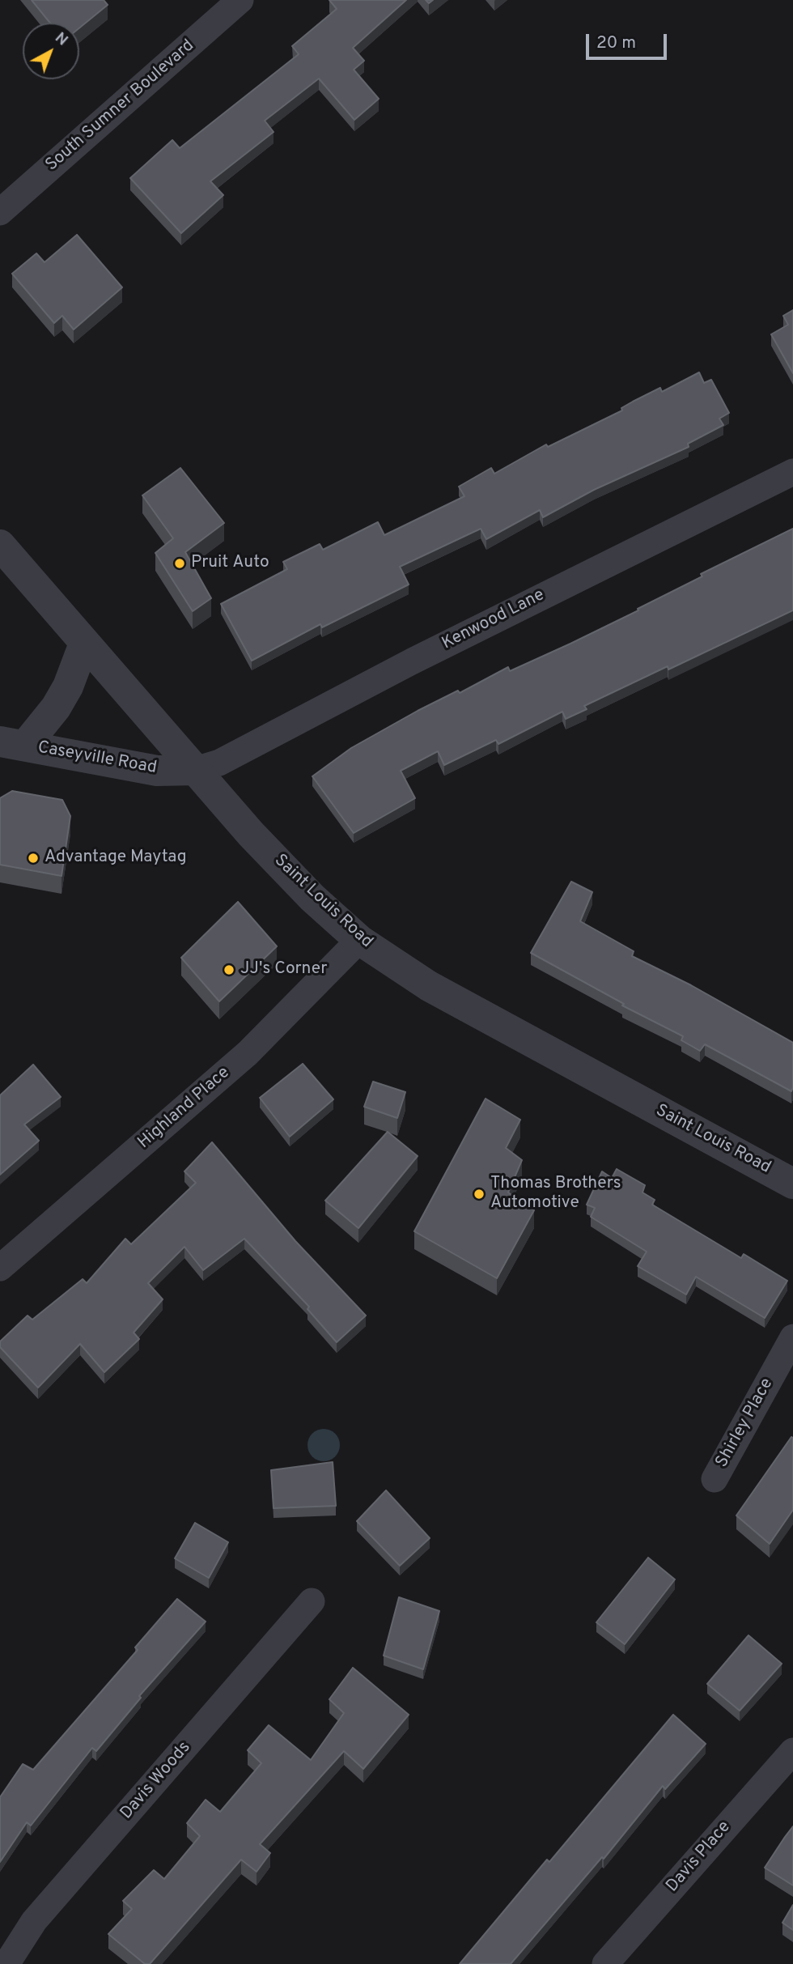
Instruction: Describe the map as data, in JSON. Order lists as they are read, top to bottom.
{
  "streets": {
    "street": [
      "South Sumner Boulevard",
      "Kenwood Lane",
      "Caseyville Road",
      "Saint Louis Road",
      "Highland Place",
      "Shirley Place",
      "Davis Woods",
      "Davis Place"
    ]
  },
  "crossings": [
    ["Kenwood Lane", "Caseyville Road"],
    ["Kenwood Lane", "Saint Louis Road"],
    ["Caseyville Road", "Saint Louis Road"],
    ["Saint Louis Road", "Highland Place"]
  ],
  "places": [
    "Pruit Auto",
    "Advantage Maytag",
    "JJ's Corner",
    "Thomas Brothers Automotive"
  ],
  "scale_bar": "20 m",
  "north": "top right"
}
